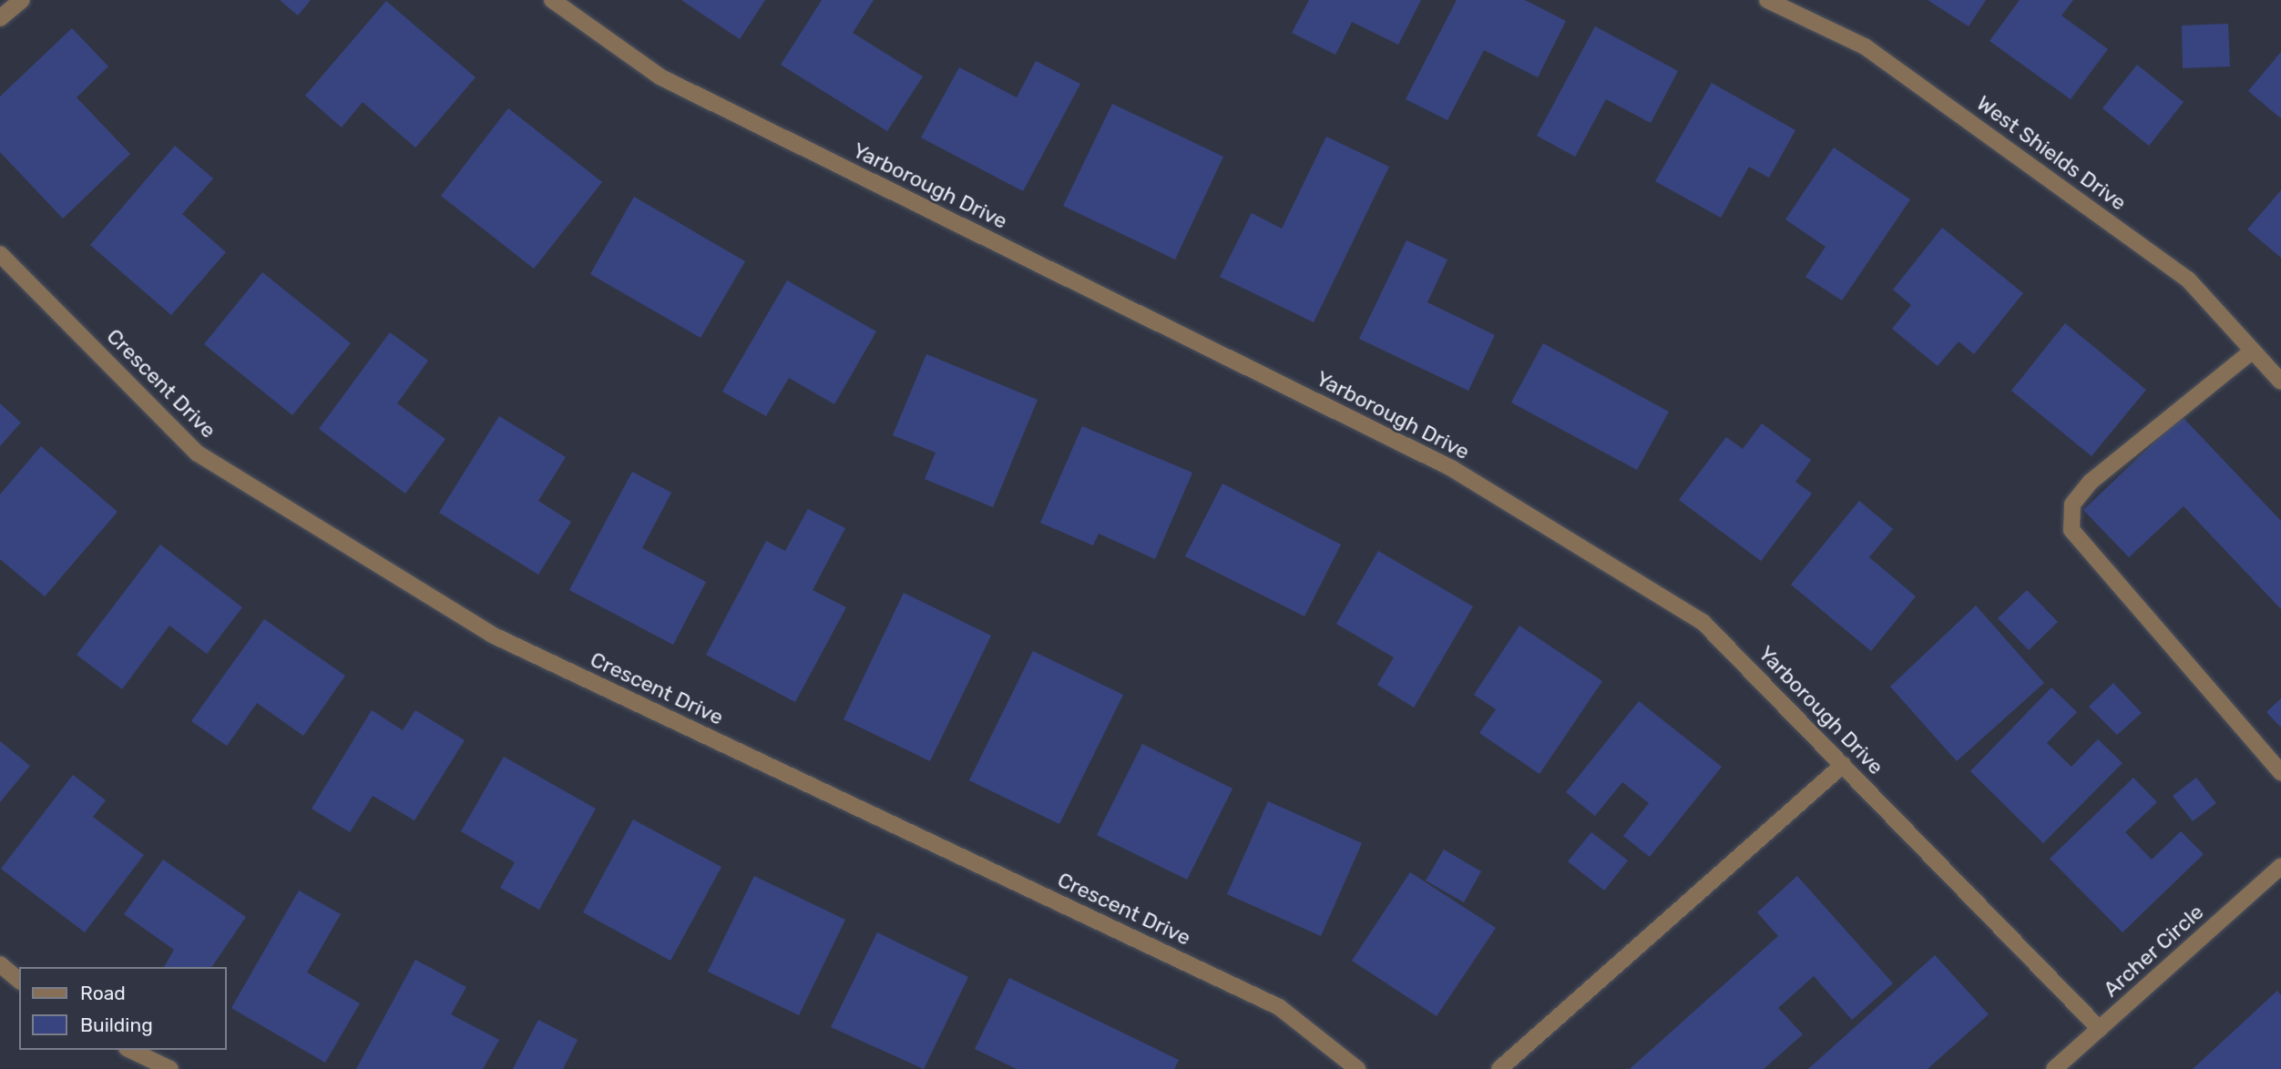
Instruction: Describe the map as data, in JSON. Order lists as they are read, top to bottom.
{
  "streets": {
    "street": [
      "West Shields Drive",
      "Yarborough Drive",
      "Crescent Drive",
      "Archer Circle"
    ]
  },
  "crossings": [
    ["Yarborough Drive", "Archer Circle"]
  ],
  "legend": ["Road", "Building"]
}
